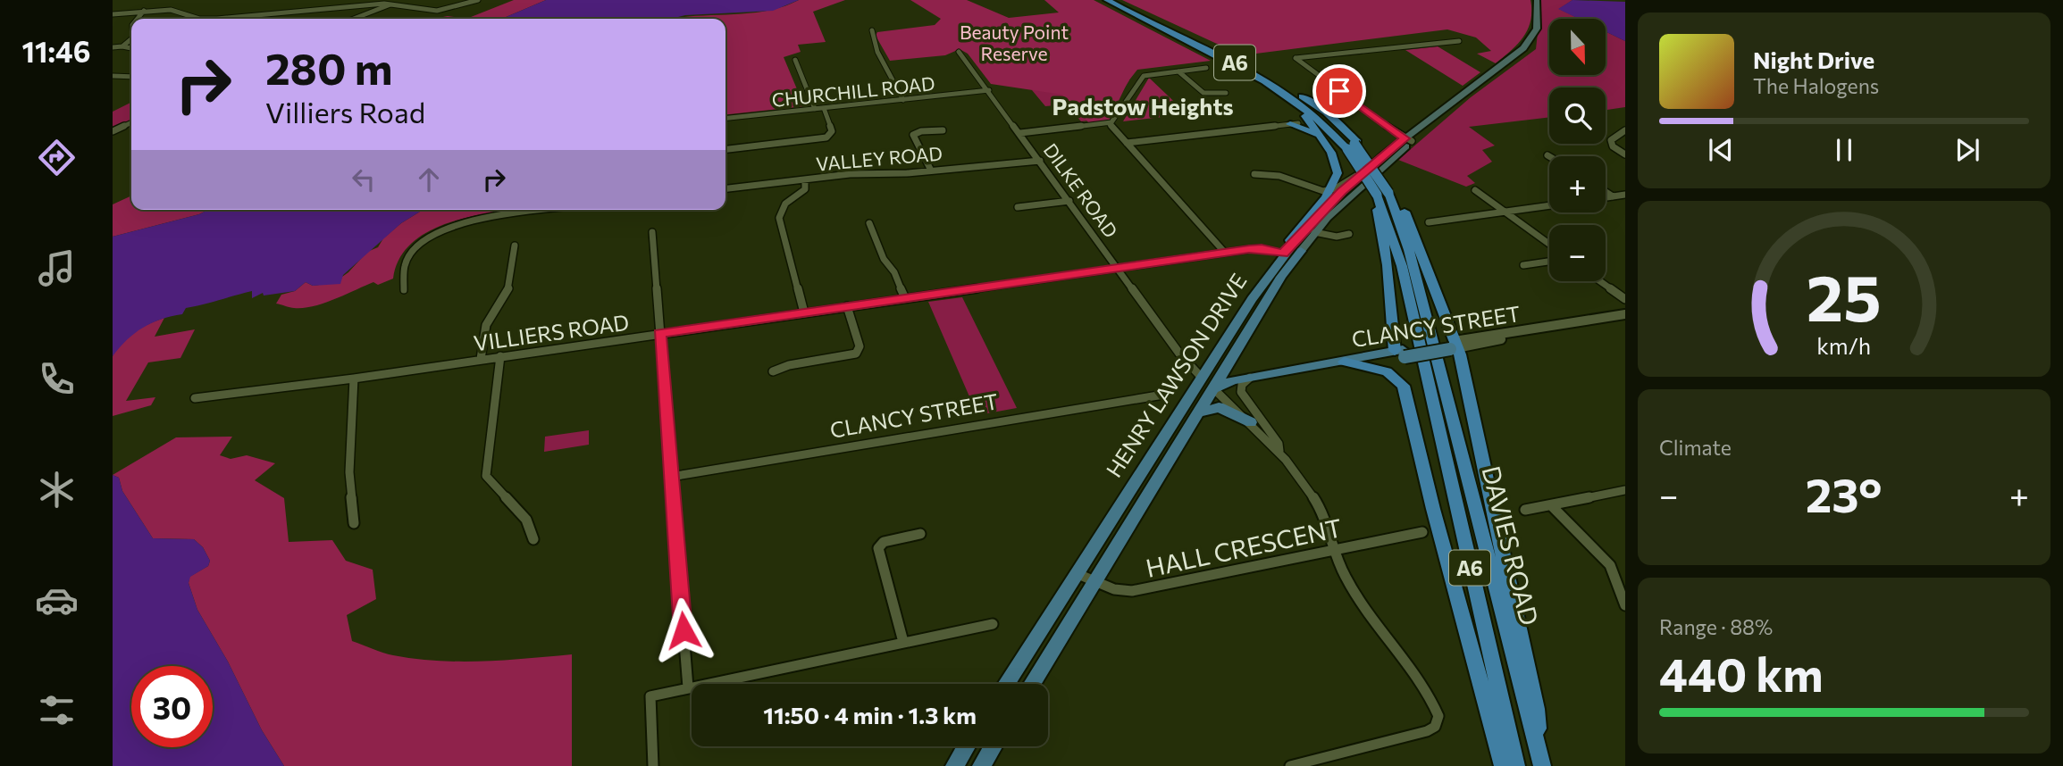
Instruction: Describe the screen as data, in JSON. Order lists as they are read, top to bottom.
{
  "streets": {
    "highway": ["A6", "DAVIES ROAD"],
    "main road": ["CLANCY STREET", "HENRY LAWSON DRIVE"],
    "street": [
      "CHURCHILL ROAD",
      "VALLEY ROAD",
      "DILKE ROAD",
      "VILLIERS ROAD",
      "HALL CRESCENT"
    ]
  },
  "crossings": [
    ["A6", "CLANCY STREET"],
    ["A6", "VILLIERS ROAD"],
    ["A6", "HENRY LAWSON DRIVE"],
    ["A6", "DAVIES ROAD"],
    ["CHURCHILL ROAD", "DILKE ROAD"],
    ["VALLEY ROAD", "DILKE ROAD"],
    ["DILKE ROAD", "VILLIERS ROAD"],
    ["DILKE ROAD", "HENRY LAWSON DRIVE"],
    ["CLANCY STREET", "HENRY LAWSON DRIVE"],
    ["VILLIERS ROAD", "HENRY LAWSON DRIVE"],
    ["HENRY LAWSON DRIVE", "HALL CRESCENT"]
  ],
  "districts": ["Padstow Heights"],
  "parks": ["Beauty Point Reserve"],
  "north": "bottom",
  "page": {
    "tabs": "11:46",
    "map_buttons": ["+", "−"],
    "turn": ["280 m", "Villiers Road"],
    "song": ["Night Drive", "The Halogens"],
    "tile": [
      "Climate",
      ["Range · 88%", "440 km"]
    ],
    "heat": ["−", "23°", "+"],
    "limit": "30",
    "trip": "11:50 · 4 min · 1.3 km",
    "gauge": ["25", "km/h"]
  }
}
